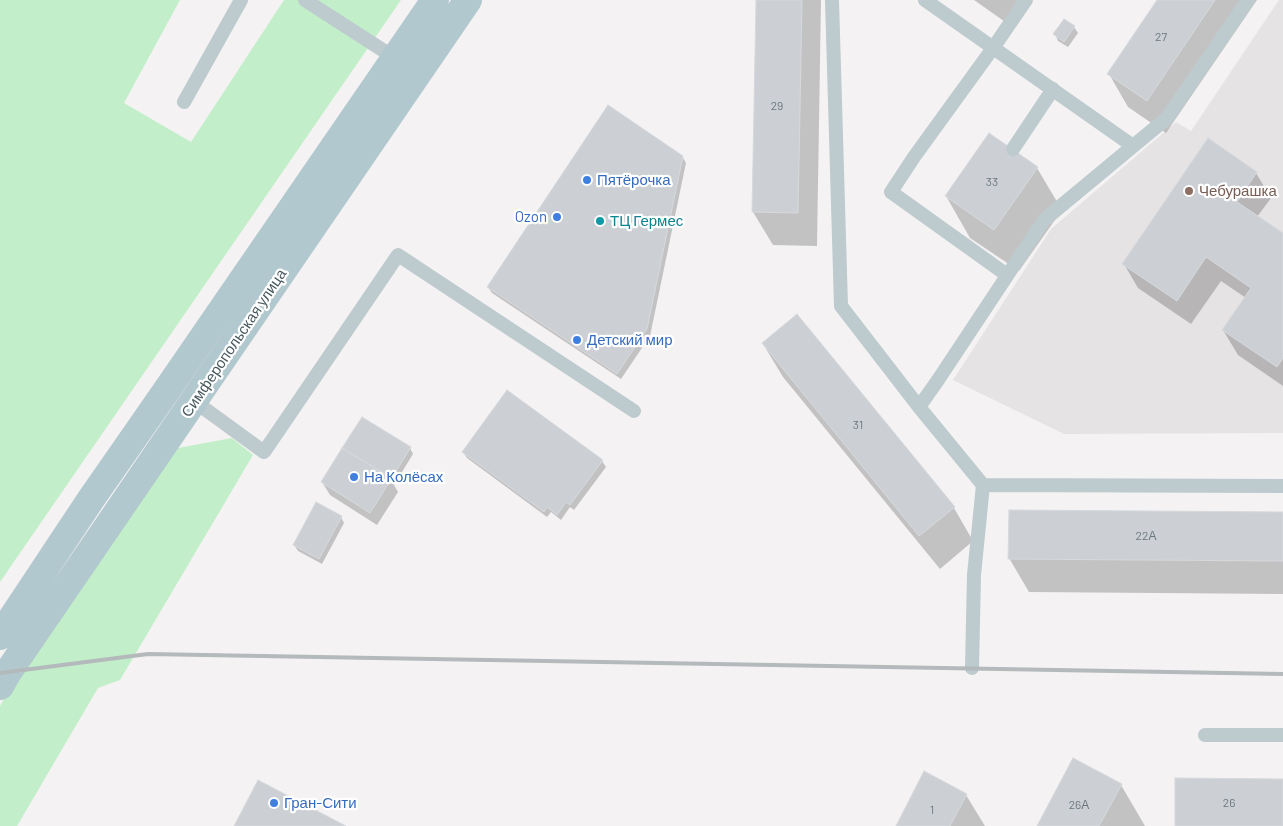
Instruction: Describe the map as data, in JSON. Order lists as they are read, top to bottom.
{
  "streets": {
    "main road": ["Симферопольская улица"]
  },
  "places": [
    "Пятёрочка",
    "Чебурашка",
    "Ozon",
    "ТЦ Гермес",
    "Детский мир",
    "На Колёсах",
    "Гран-Сити"
  ],
  "house_numbers": [
    "27",
    "29",
    "33",
    "31",
    "22А",
    "26",
    "26А",
    "1"
  ]
}
